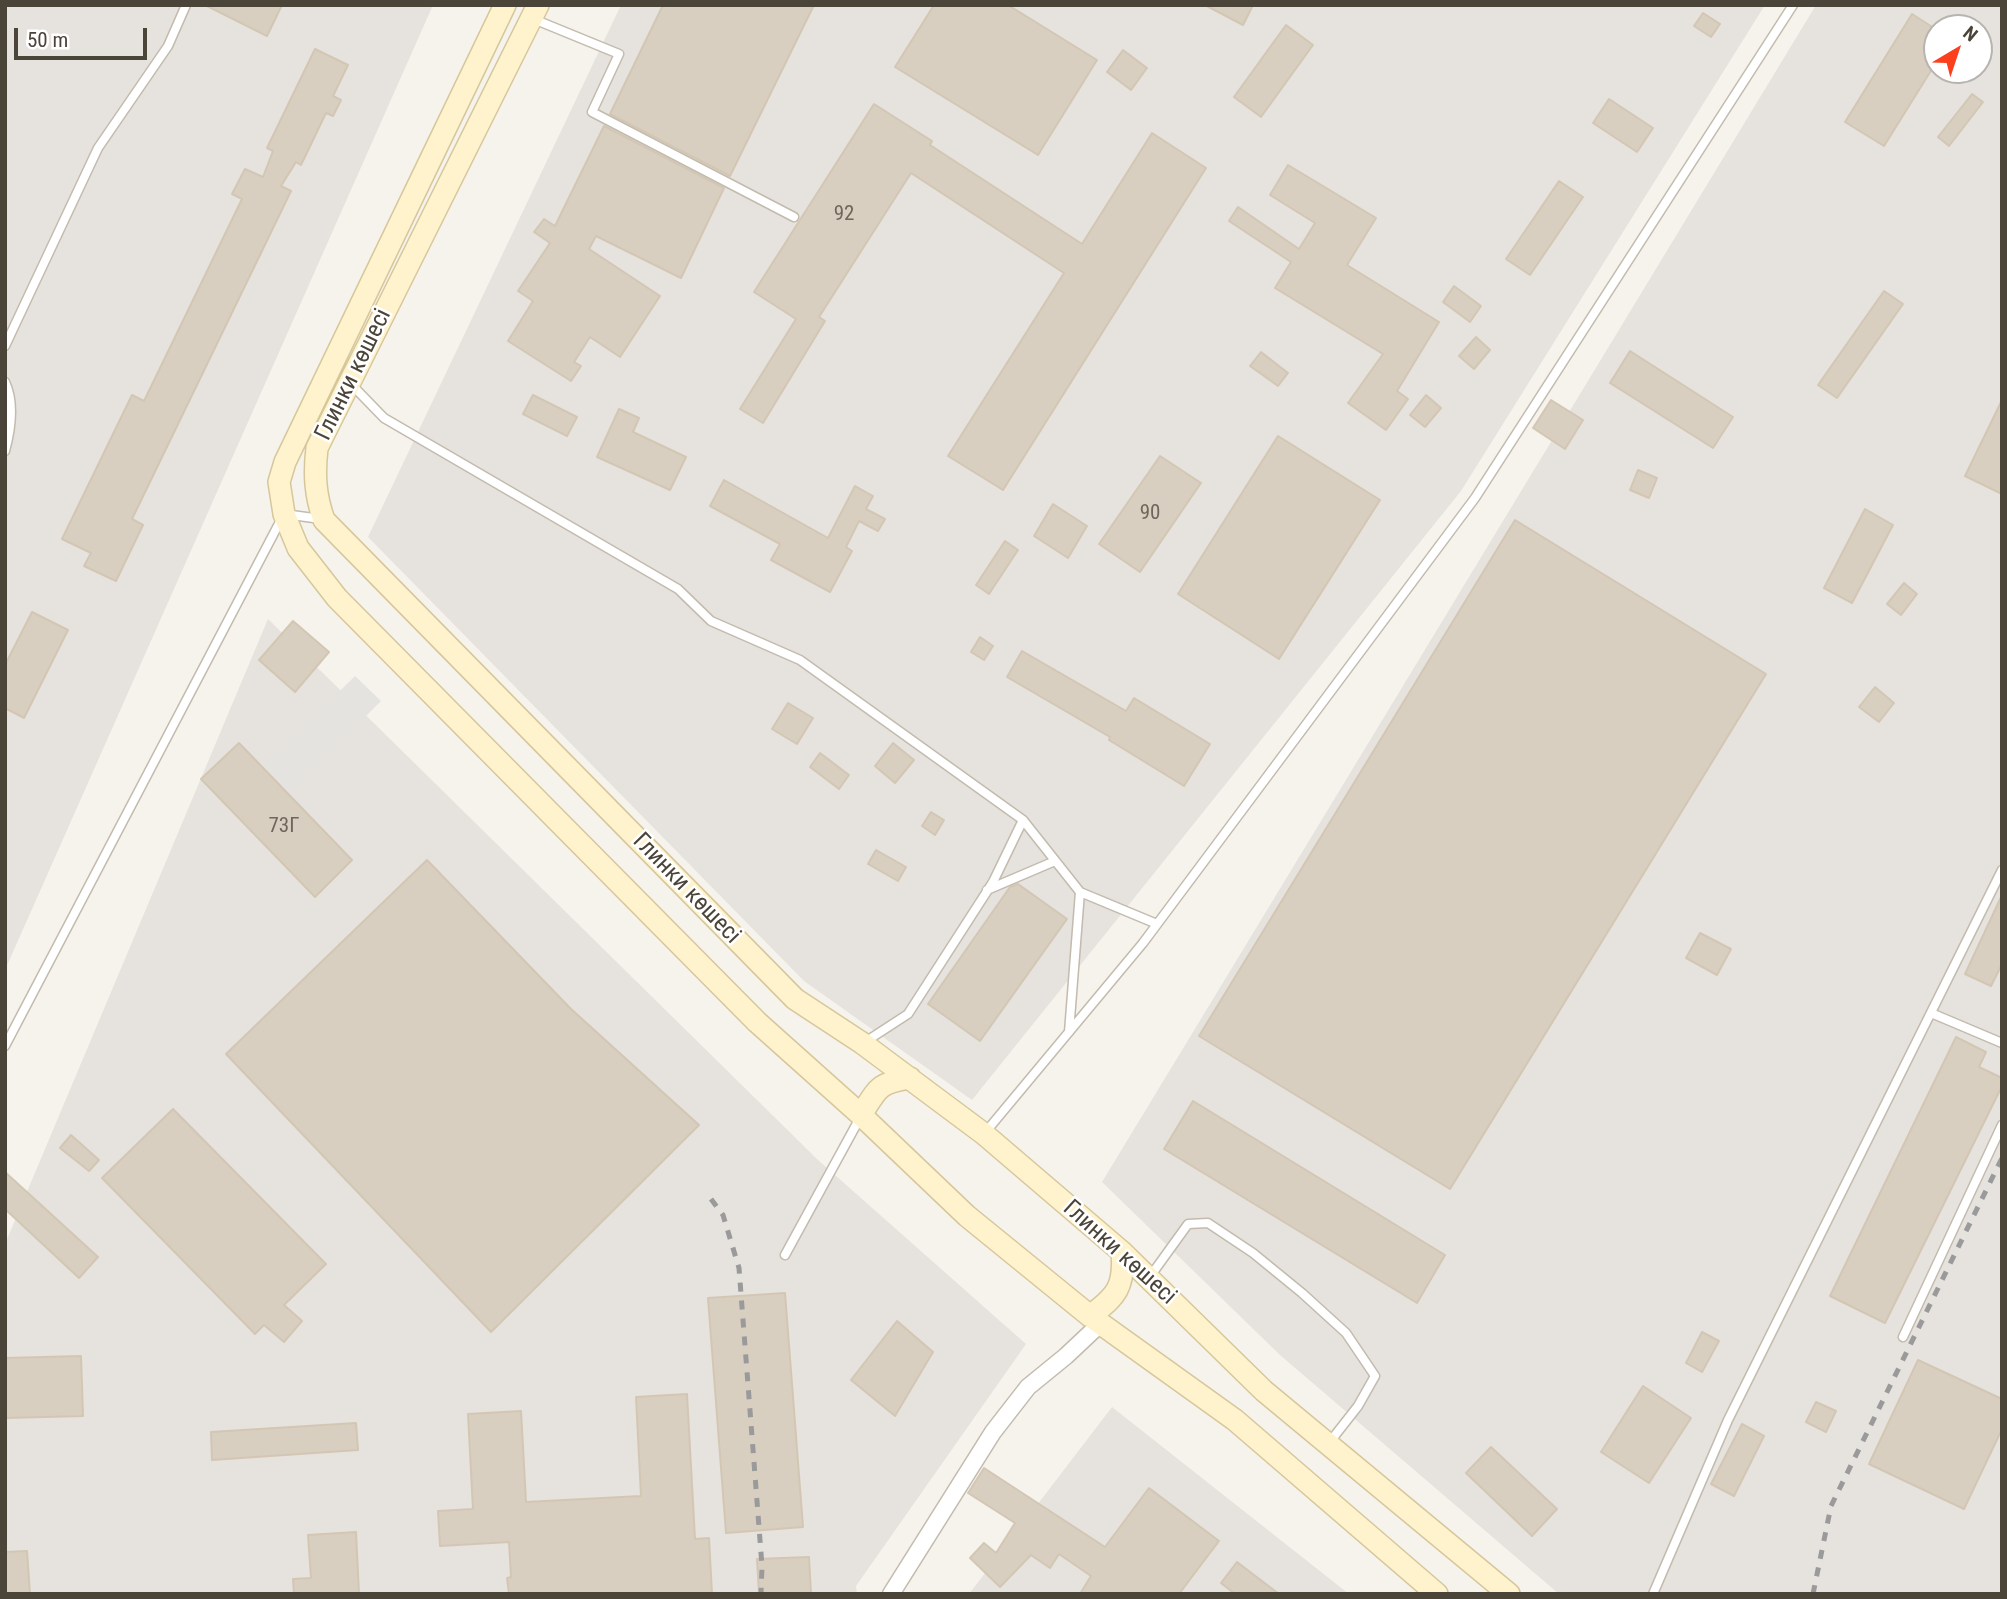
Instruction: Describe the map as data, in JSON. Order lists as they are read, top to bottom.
{
  "streets": {
    "main road": ["Глинки көшесі"]
  },
  "house_numbers": ["92", "90", "73Г"],
  "scale_bar": "50 m",
  "north": "top right"
}
